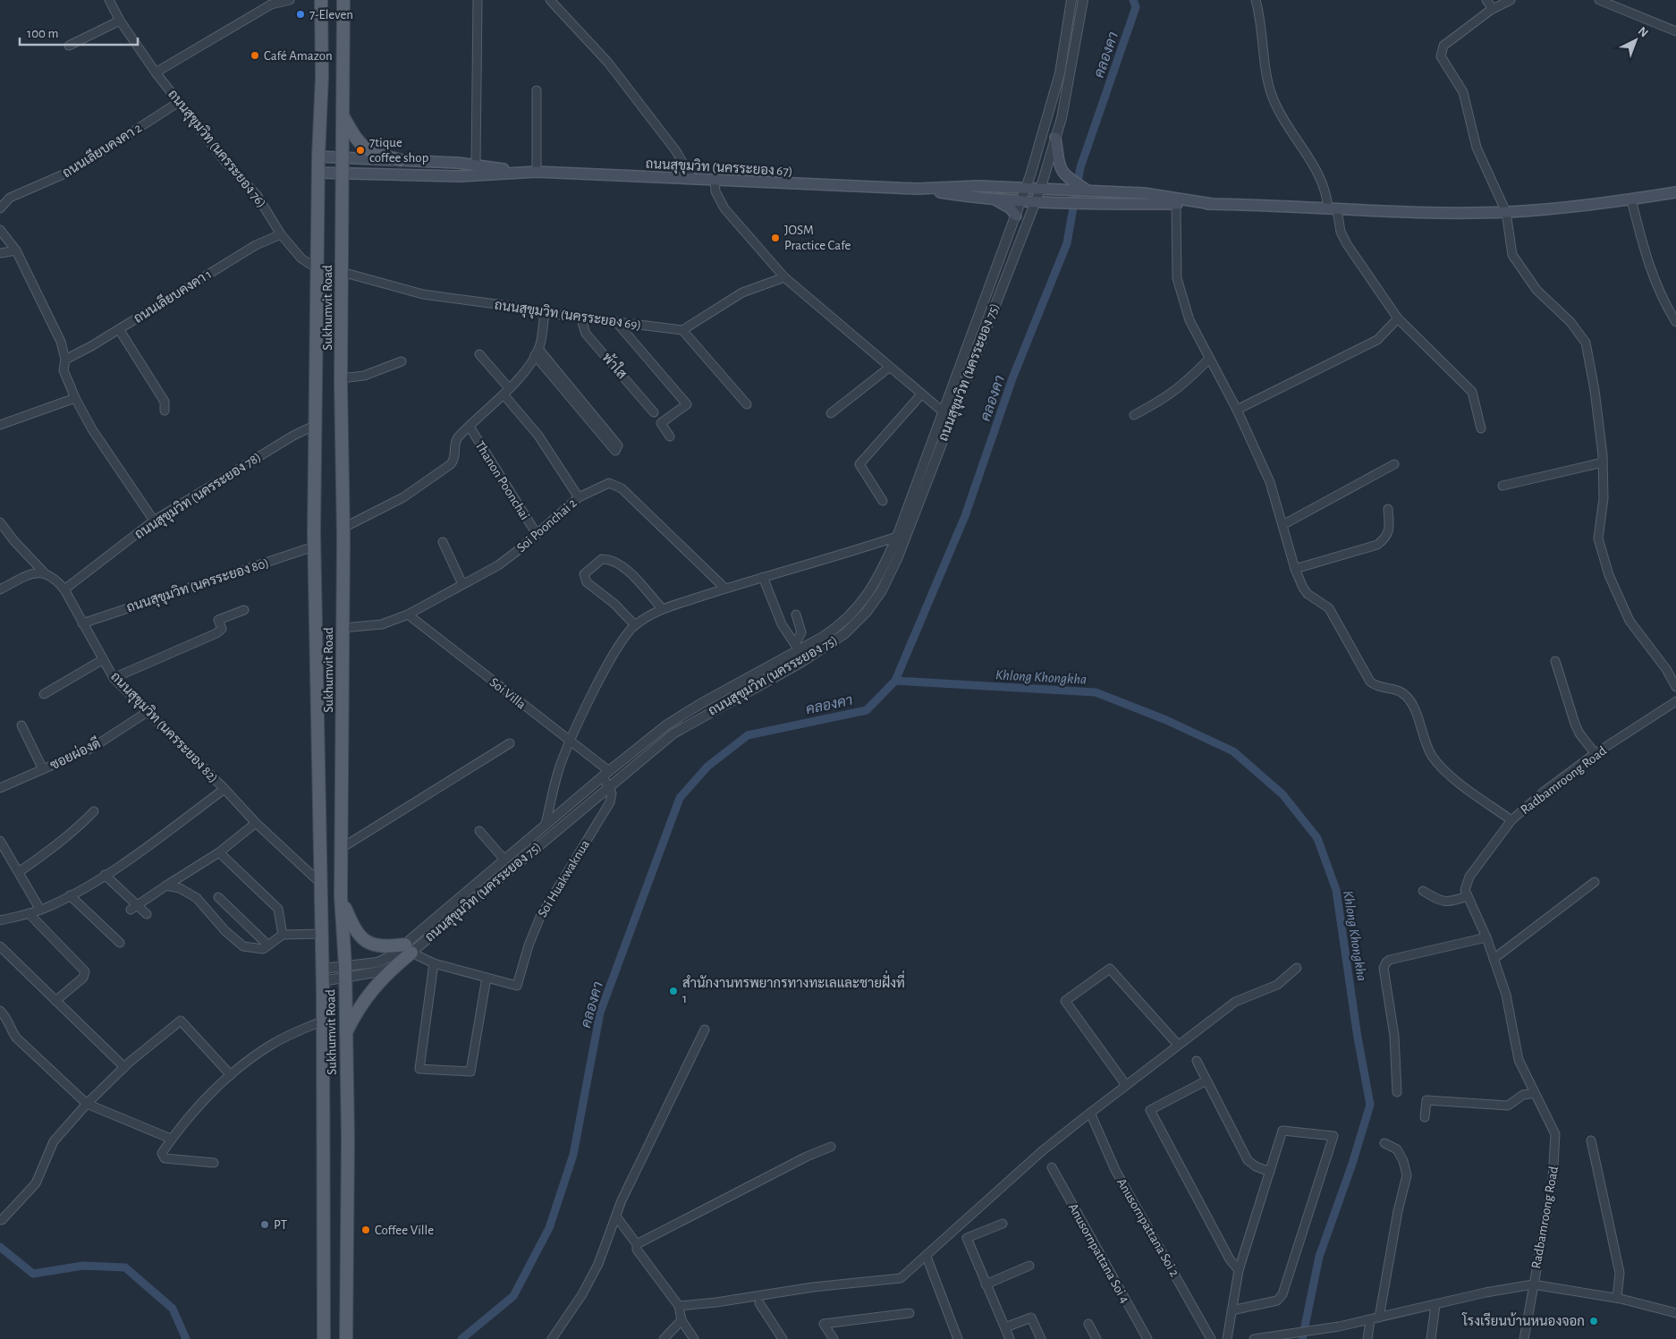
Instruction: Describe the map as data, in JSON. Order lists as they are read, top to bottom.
{
  "streets": {
    "main road": ["ถนนสุขุมวิท (นครระยอง 67)", "Sukhumvit Road"],
    "street": [
      "ถนนสุขุมวิท (นครระยอง 76)",
      "ถนนเลียบคงคา 2",
      "ถนนเลียบคงคา 1",
      "ถนนสุขุมวิท (นครระยอง 69)",
      "พ้าใส",
      "ถนนสุขุมวิท (นครระยอง 75)",
      "Thanon Poonchai",
      "ถนนสุขุมวิท (นครระยอง 78)",
      "Soi Poonchai 2",
      "ถนนสุขุมวิท (นครระยอง 80)",
      "Soi Villa",
      "ถนนสุขุมวิท (นครระยอง 82)",
      "ซอยผ่องดี",
      "Radbamroong Road",
      "Soi Huakwaknua",
      "Anusornpattana Soi 2",
      "Anusornpattana Soi 4"
    ]
  },
  "crossings": [
    ["ถนนสุขุมวิท (นครระยอง 76)", "ถนนเลียบคงคา 2"],
    ["ถนนสุขุมวิท (นครระยอง 76)", "ถนนเลียบคงคา 1"],
    ["ถนนสุขุมวิท (นครระยอง 76)", "Sukhumvit Road"],
    ["ถนนสุขุมวิท (นครระยอง 67)", "Sukhumvit Road"],
    ["ถนนสุขุมวิท (นครระยอง 67)", "ถนนสุขุมวิท (นครระยอง 75)"],
    ["Sukhumvit Road", "ถนนสุขุมวิท (นครระยอง 69)"],
    ["Sukhumvit Road", "ถนนสุขุมวิท (นครระยอง 75)"],
    ["Sukhumvit Road", "ถนนสุขุมวิท (นครระยอง 78)"],
    ["Sukhumvit Road", "Soi Poonchai 2"],
    ["Sukhumvit Road", "ถนนสุขุมวิท (นครระยอง 80)"],
    ["Sukhumvit Road", "ถนนสุขุมวิท (นครระยอง 82)"],
    ["ถนนสุขุมวิท (นครระยอง 69)", "พ้าใส"],
    ["ถนนสุขุมวิท (นครระยอง 75)", "Soi Villa"],
    ["ถนนสุขุมวิท (นครระยอง 75)", "Soi Huakwaknua"],
    ["Thanon Poonchai", "Soi Poonchai 2"],
    ["ถนนสุขุมวิท (นครระยอง 78)", "ถนนสุขุมวิท (นครระยอง 82)"],
    ["Soi Poonchai 2", "Soi Villa"],
    ["ถนนสุขุมวิท (นครระยอง 80)", "ถนนสุขุมวิท (นครระยอง 82)"],
    ["ถนนสุขุมวิท (นครระยอง 82)", "ซอยผ่องดี"]
  ],
  "water": ["คลองคา", "Khlong Khongkha"],
  "places": [
    "7-Eleven",
    "Café Amazon",
    "7tique coffee shop",
    "JOSM Practice Cafe",
    "สำนักงานทรพยากรทางทะเลและชายฝั่งที่ 1",
    "PT",
    "Coffee Ville",
    "โรงเรียนบ้านหนองจอก"
  ],
  "scale_bar": "100 m",
  "north": "top right"
}
